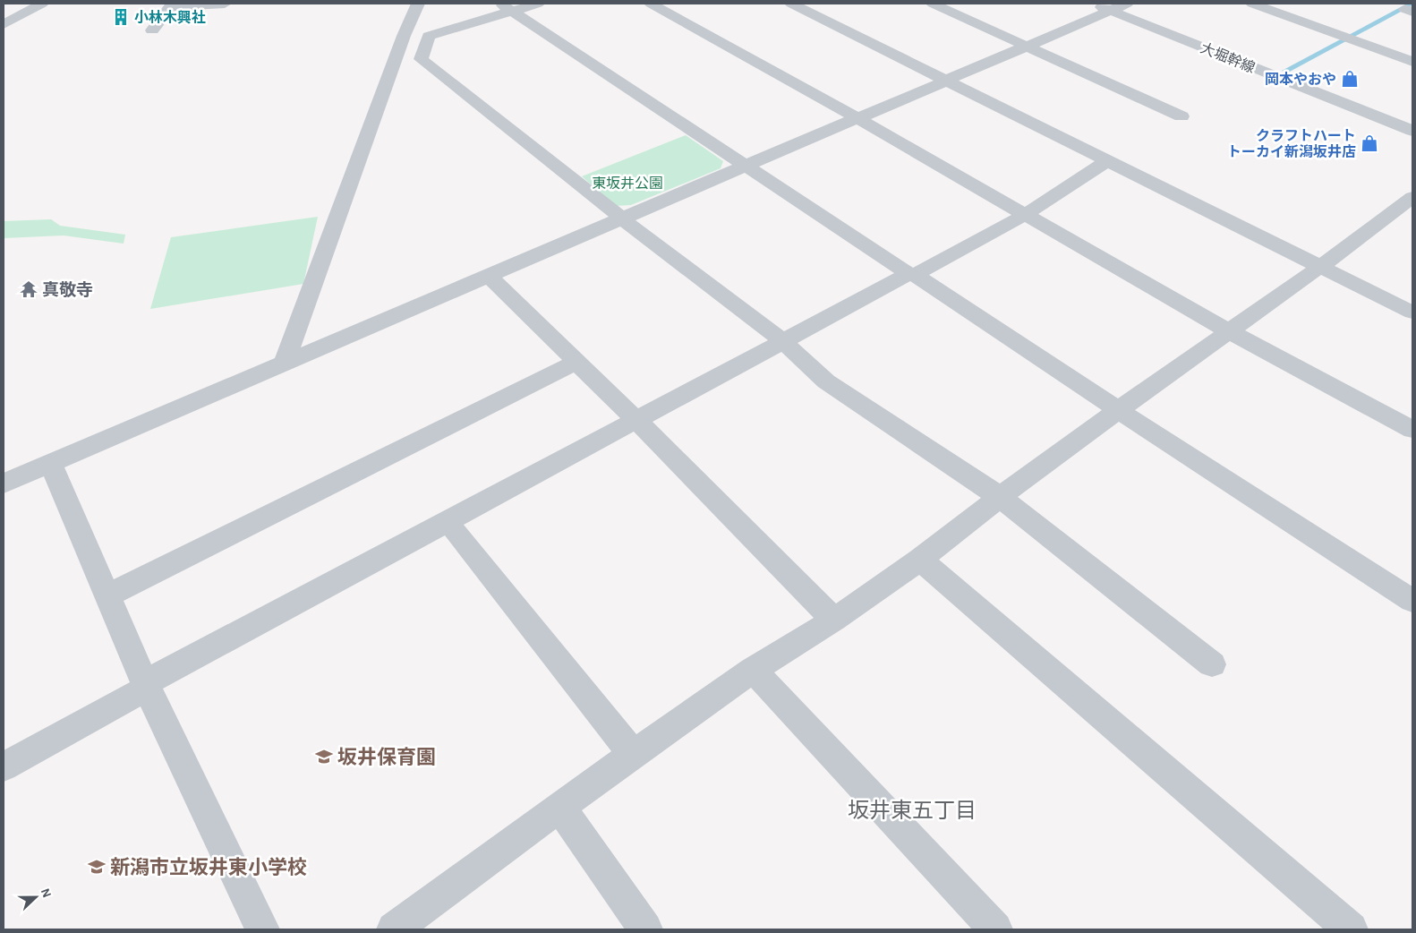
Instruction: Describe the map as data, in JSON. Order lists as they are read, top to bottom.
{
  "streets": {
    "street": ["大堀幹線"]
  },
  "districts": ["坂井東五丁目"],
  "parks": ["東坂井公園"],
  "places": {
    "building": ["小林木興社"],
    "shop": ["岡本やおや", "クラフトハート トーカイ新潟坂井店"],
    "temple": ["真敬寺"],
    "school or university": ["坂井保育園", "新潟市立坂井東小学校"]
  },
  "north": "right"
}
